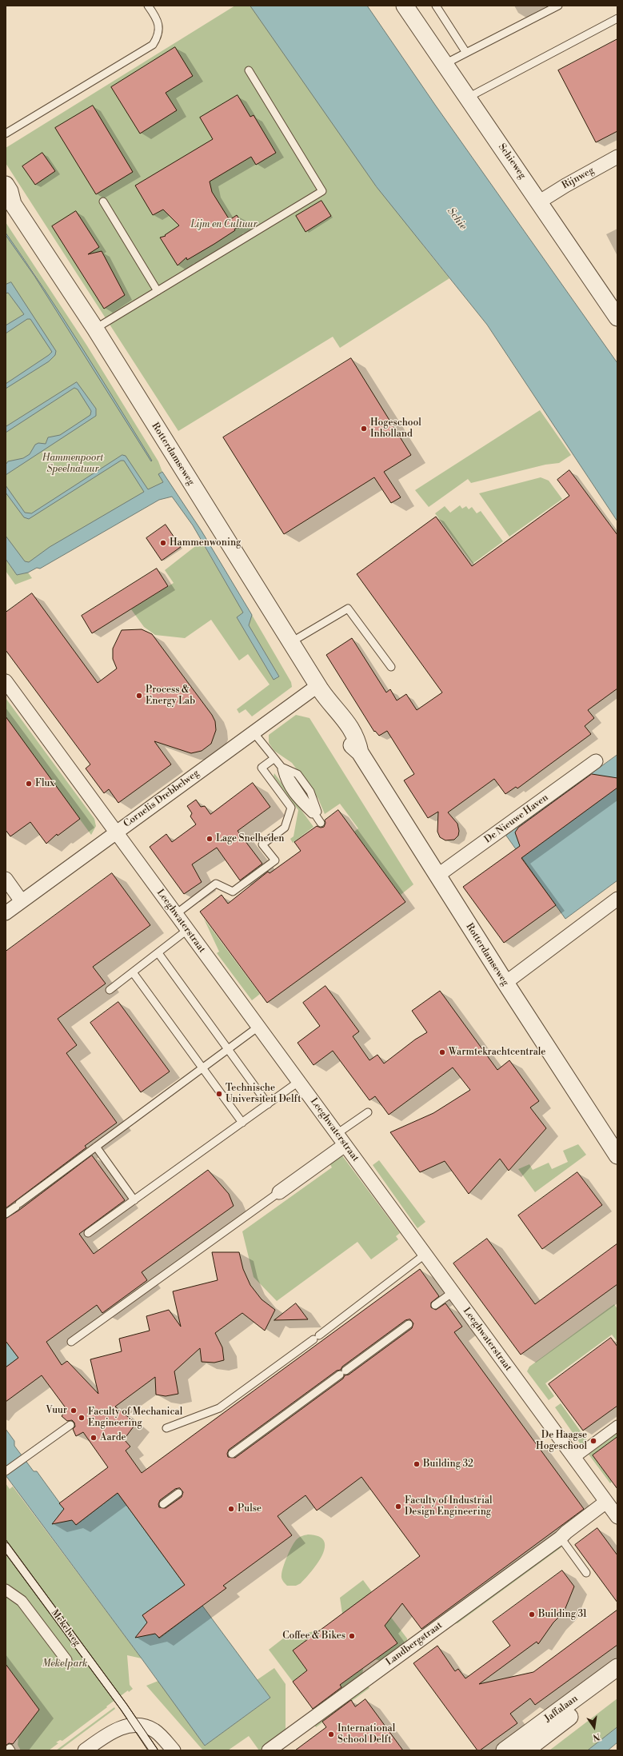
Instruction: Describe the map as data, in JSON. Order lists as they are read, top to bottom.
{
  "streets": {
    "street": [
      "Schieweg",
      "Rijnweg",
      "Rotterdamseweg",
      "Cornelis Drebbelweg",
      "De Nieuwe Haven",
      "Leeghwaterstraat",
      "Landbergstraat",
      "Jaffalaan"
    ],
    "lane": ["Mekelweg"]
  },
  "crossings": [
    ["Schieweg", "Rijnweg"],
    ["Rotterdamseweg", "Cornelis Drebbelweg"],
    ["Rotterdamseweg", "De Nieuwe Haven"],
    ["Cornelis Drebbelweg", "Leeghwaterstraat"],
    ["Leeghwaterstraat", "Landbergstraat"]
  ],
  "water": ["Schie"],
  "parks": ["Lijm en Cultuur", "Hammenpoort Speelnatuur", "Mekelpark"],
  "places": [
    "Hogeschool Inholland",
    "Hammenwoning",
    "Process & Energy Lab",
    "Flux",
    "Lage Snelheden",
    "Warmtekrachtcentrale",
    "Technische Universiteit Delft",
    "Vuur",
    "Faculty of Mechanical Engineering",
    "Aarde",
    "De Haagse Hogeschool",
    "Building 32",
    "Faculty of Industrial Design Engineering",
    "Pulse",
    "Building 31",
    "Coffee & Bikes",
    "International School Delft"
  ],
  "north": "bottom"
}
